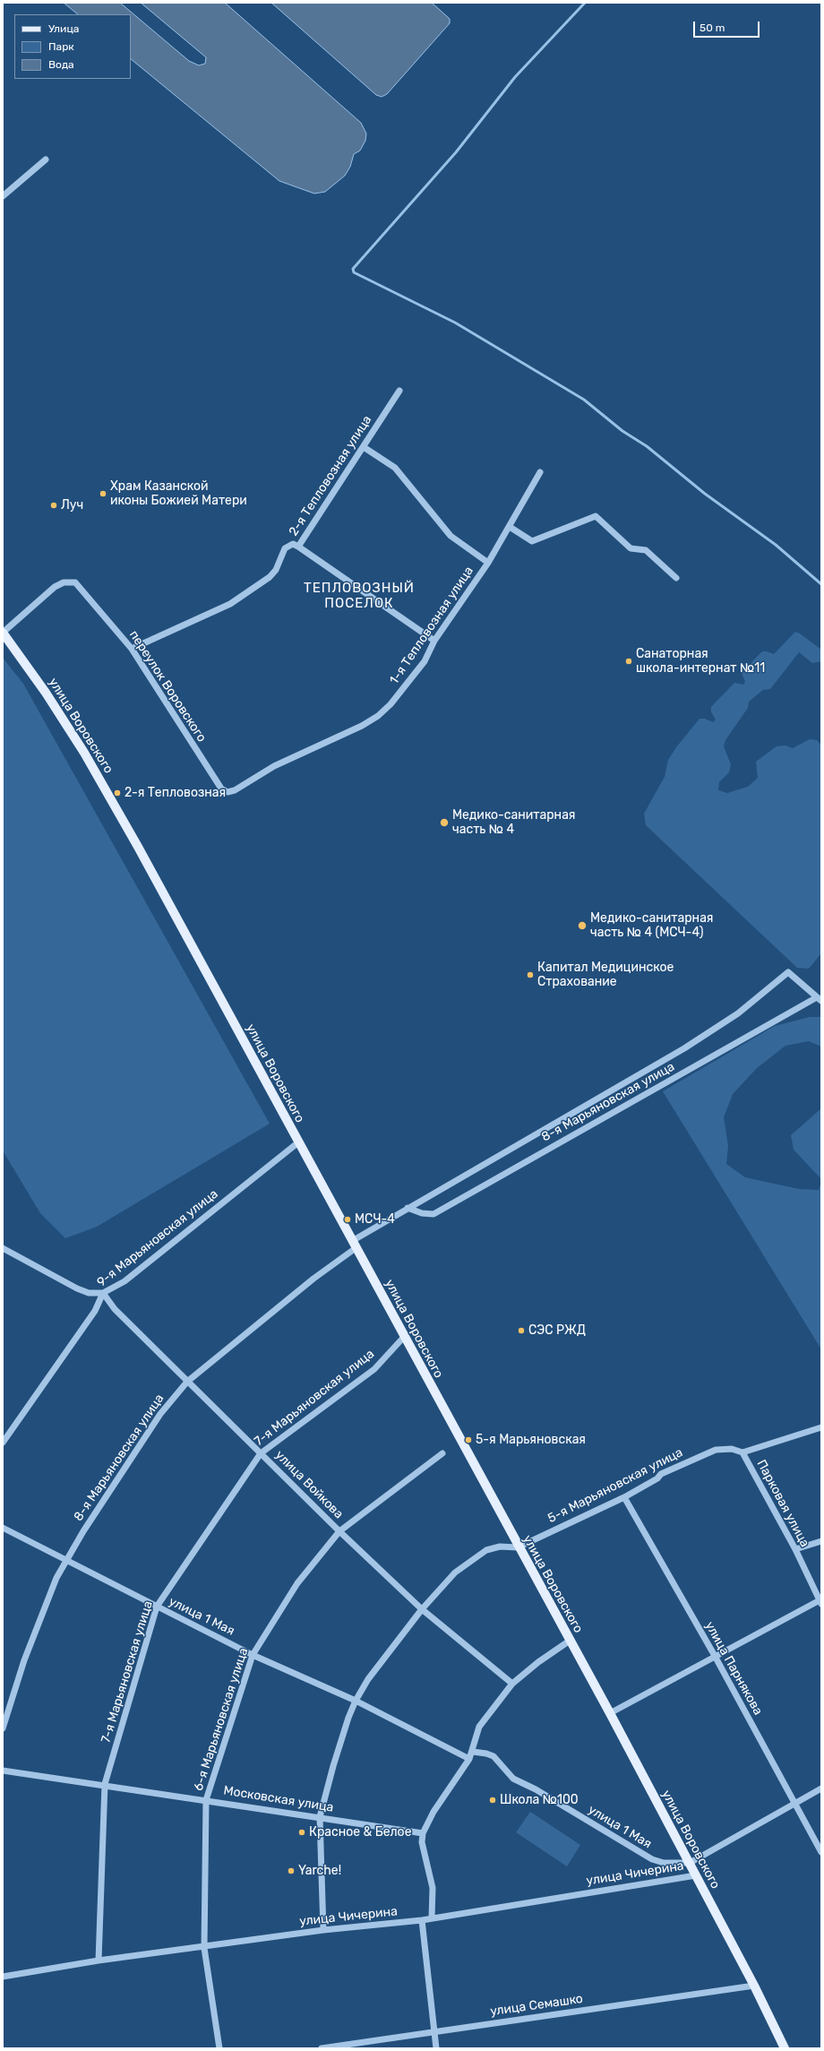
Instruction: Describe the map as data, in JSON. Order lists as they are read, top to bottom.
{
  "streets": {
    "main road": ["улица Воровского"],
    "street": [
      "2-я Тепловозная улица",
      "1-я Тепловозная улица",
      "переулок Воровского",
      "8-я Марьяновская улица",
      "9-я Марьяновская улица",
      "7-я Марьяновская улица",
      "улица Войкова",
      "5-я Марьяновская улица",
      "Парковая улица",
      "улица 1 Мая",
      "улица Парнякова",
      "6-я Марьяновская улица",
      "Московская улица",
      "улица Чичерина",
      "улица Семашко"
    ]
  },
  "crossings": [
    ["2-я Тепловозная улица", "переулок Воровского"],
    ["1-я Тепловозная улица", "переулок Воровского"],
    ["переулок Воровского", "улица Воровского"],
    ["улица Воровского", "8-я Марьяновская улица"],
    ["улица Воровского", "9-я Марьяновская улица"],
    ["улица Воровского", "7-я Марьяновская улица"],
    ["улица Воровского", "5-я Марьяновская улица"],
    ["улица Воровского", "улица 1 Мая"],
    ["улица Воровского", "улица Чичерина"],
    ["улица Воровского", "улица Семашко"],
    ["8-я Марьяновская улица", "улица Войкова"],
    ["8-я Марьяновская улица", "улица 1 Мая"],
    ["9-я Марьяновская улица", "улица Войкова"],
    ["7-я Марьяновская улица", "улица Войкова"],
    ["7-я Марьяновская улица", "улица 1 Мая"],
    ["7-я Марьяновская улица", "Московская улица"],
    ["7-я Марьяновская улица", "улица Чичерина"],
    ["улица Войкова", "5-я Марьяновская улица"],
    ["улица Войкова", "6-я Марьяновская улица"],
    ["5-я Марьяновская улица", "Парковая улица"],
    ["5-я Марьяновская улица", "улица 1 Мая"],
    ["5-я Марьяновская улица", "улица Парнякова"],
    ["5-я Марьяновская улица", "Московская улица"],
    ["5-я Марьяновская улица", "улица Чичерина"],
    ["улица 1 Мая", "6-я Марьяновская улица"],
    ["6-я Марьяновская улица", "Московская улица"],
    ["6-я Марьяновская улица", "улица Чичерина"]
  ],
  "districts": ["ТЕПЛОВОЗНЫЙ ПОСЕЛОК"],
  "places": [
    "Храм Казанской иконы Божией Матери",
    "Луч",
    "Санаторная школа-интернат №11",
    "2-я Тепловозная",
    "Медико-санитарная часть № 4",
    "Медико-санитарная часть № 4 (МСЧ-4)",
    "Капитал Медицинское Страхование",
    "МСЧ-4",
    "СЭС РЖД",
    "5-я Марьяновская",
    "Школа №100",
    "Красное & Белое",
    "Yarche!"
  ],
  "legend": ["Улица", "Парк", "Вода"],
  "scale_bar": "50 m"
}
